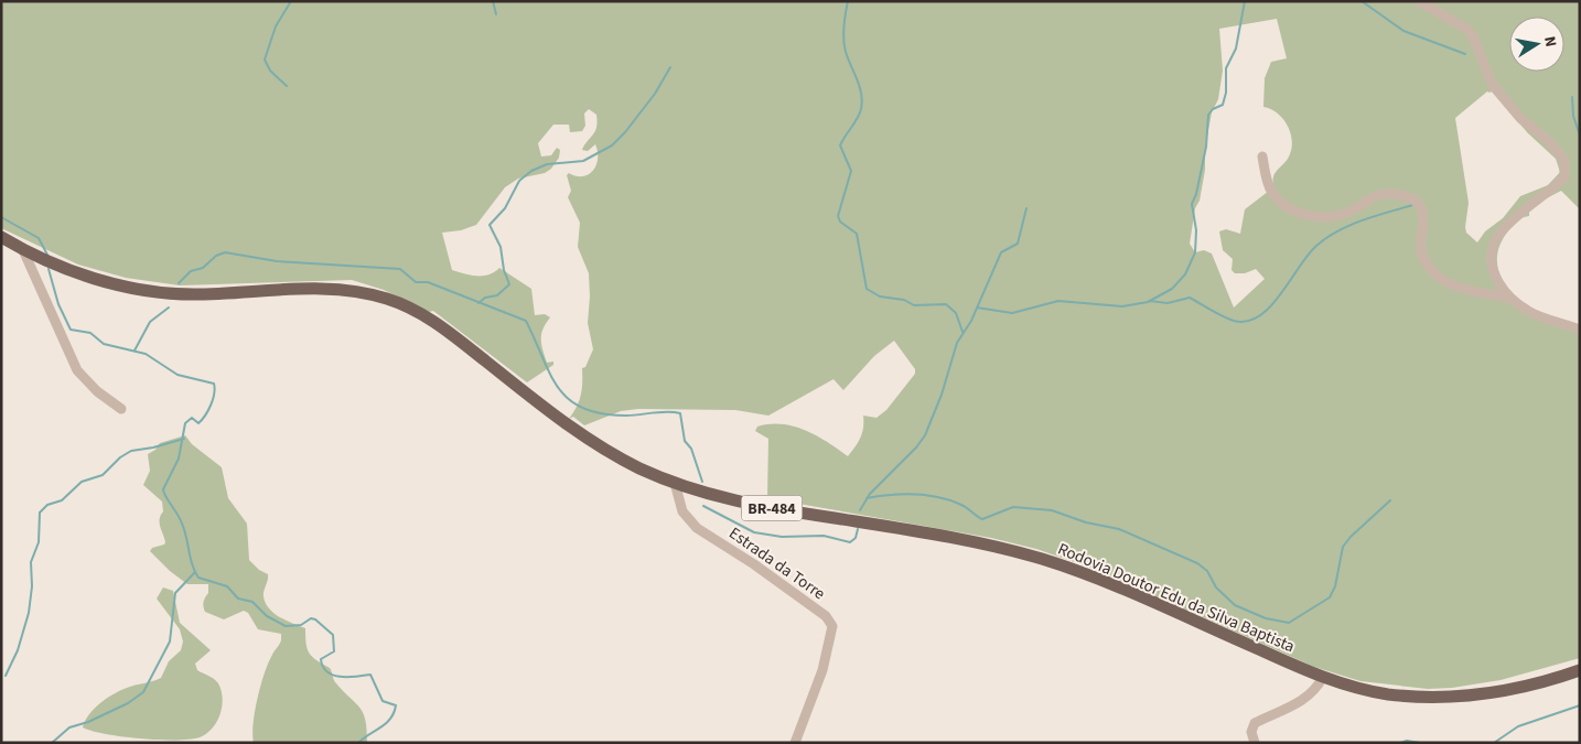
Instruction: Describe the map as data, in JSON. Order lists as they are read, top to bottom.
{
  "streets": {
    "main road": ["BR-484", "Rodovia Doutor Edu da Silva Baptista"],
    "street": ["Estrada da Torre"]
  },
  "crossings": [
    ["Estrada da Torre", "Rodovia Doutor Edu da Silva Baptista"]
  ],
  "north": "right"
}
